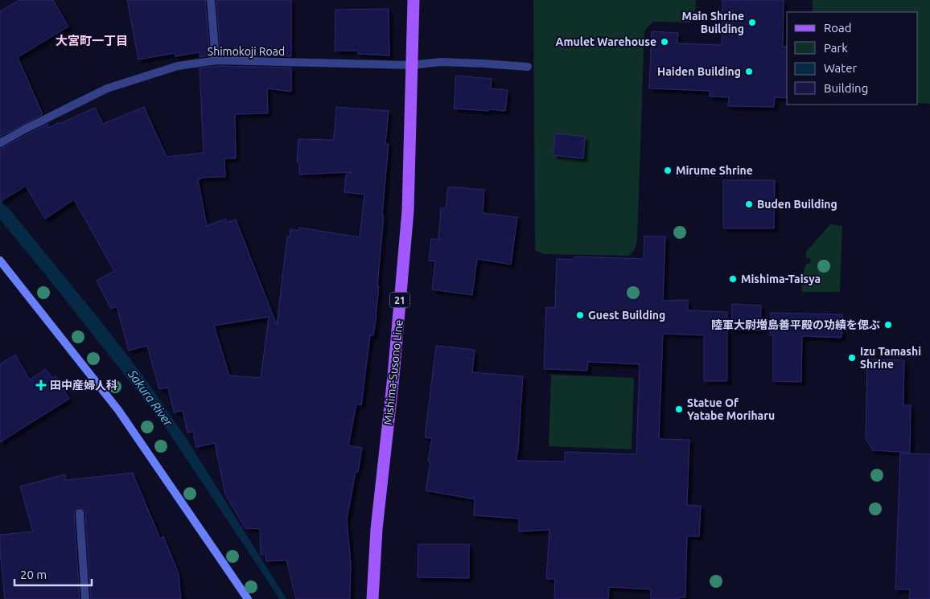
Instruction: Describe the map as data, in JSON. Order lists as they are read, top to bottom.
{
  "streets": {
    "main road": ["21", "Mishima-Susono Line"],
    "street": ["Shimokoji Road"]
  },
  "crossings": [
    ["Shimokoji Road", "Mishima-Susono Line"]
  ],
  "districts": ["大宮町一丁目"],
  "water": ["Sakura River"],
  "places": {
    "other": [
      "Main Shrine Building",
      "Amulet Warehouse",
      "Haiden Building",
      "Mirume Shrine",
      "Buden Building",
      "Mishima-Taisya",
      "Guest Building",
      "陸軍大尉増島善平殿の功績を偲ぶ",
      "Izu Tamashi Shrine",
      "Statue Of Yatabe Moriharu"
    ],
    "health": ["田中産婦人科"]
  },
  "legend": [
    "Road",
    "Park",
    "Water",
    "Building"
  ],
  "scale_bar": "20 m"
}
